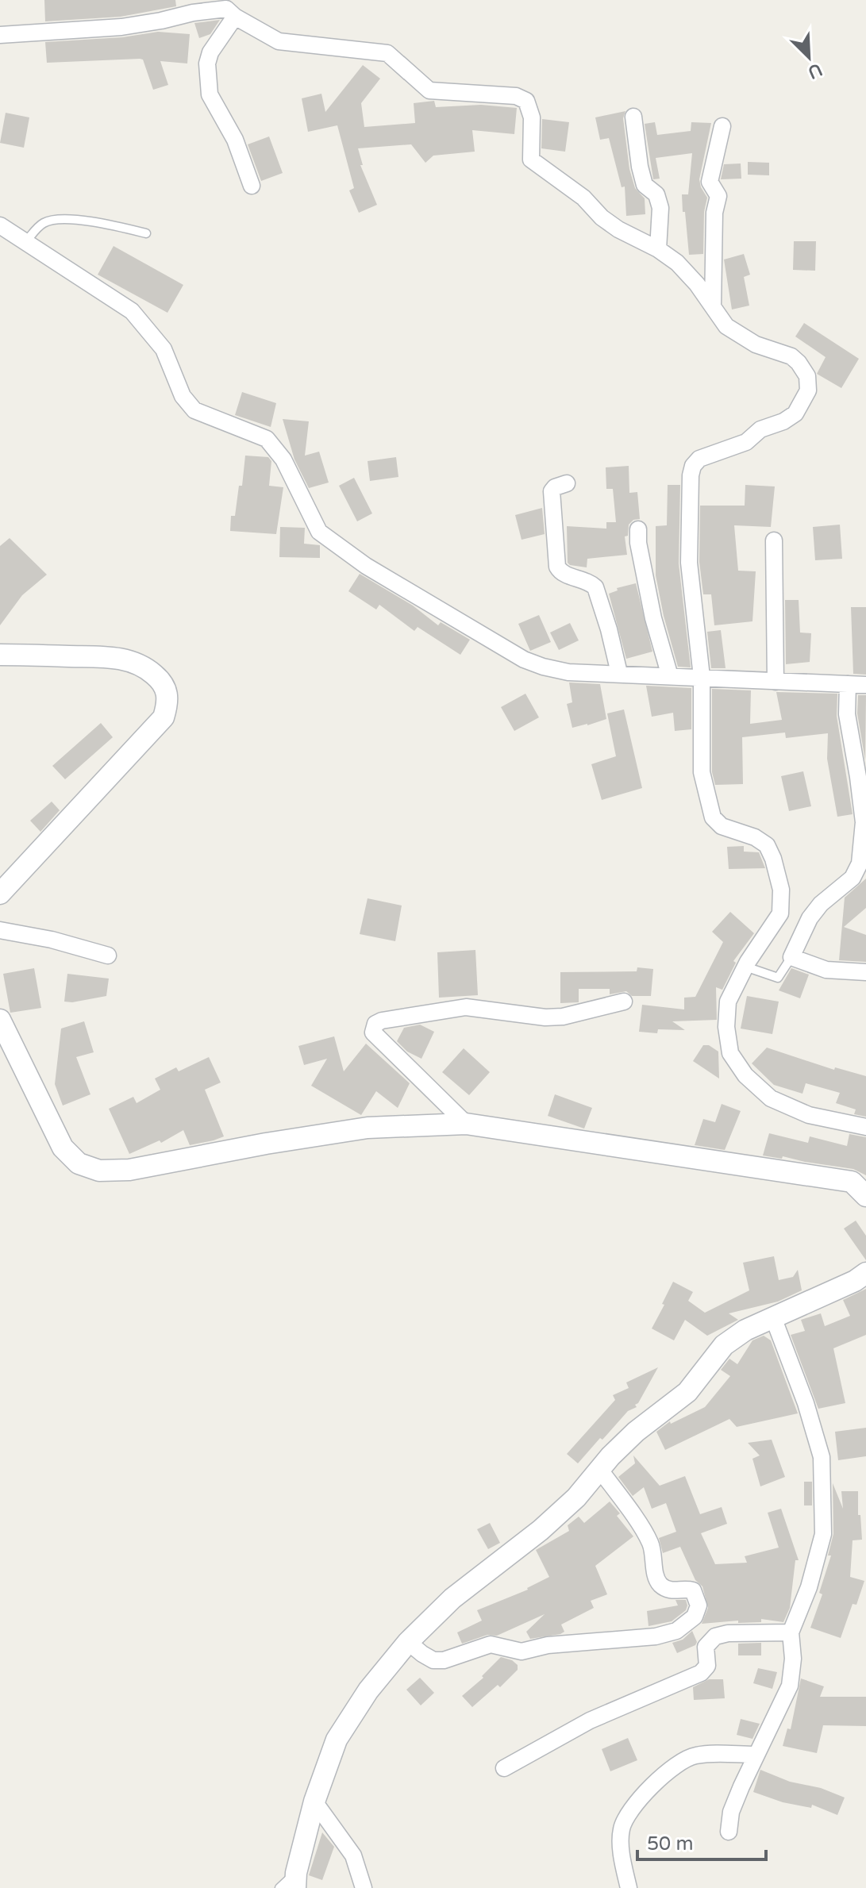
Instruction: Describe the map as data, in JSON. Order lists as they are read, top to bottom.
{
  "scale_bar": "50 m",
  "north": "bottom right"
}
